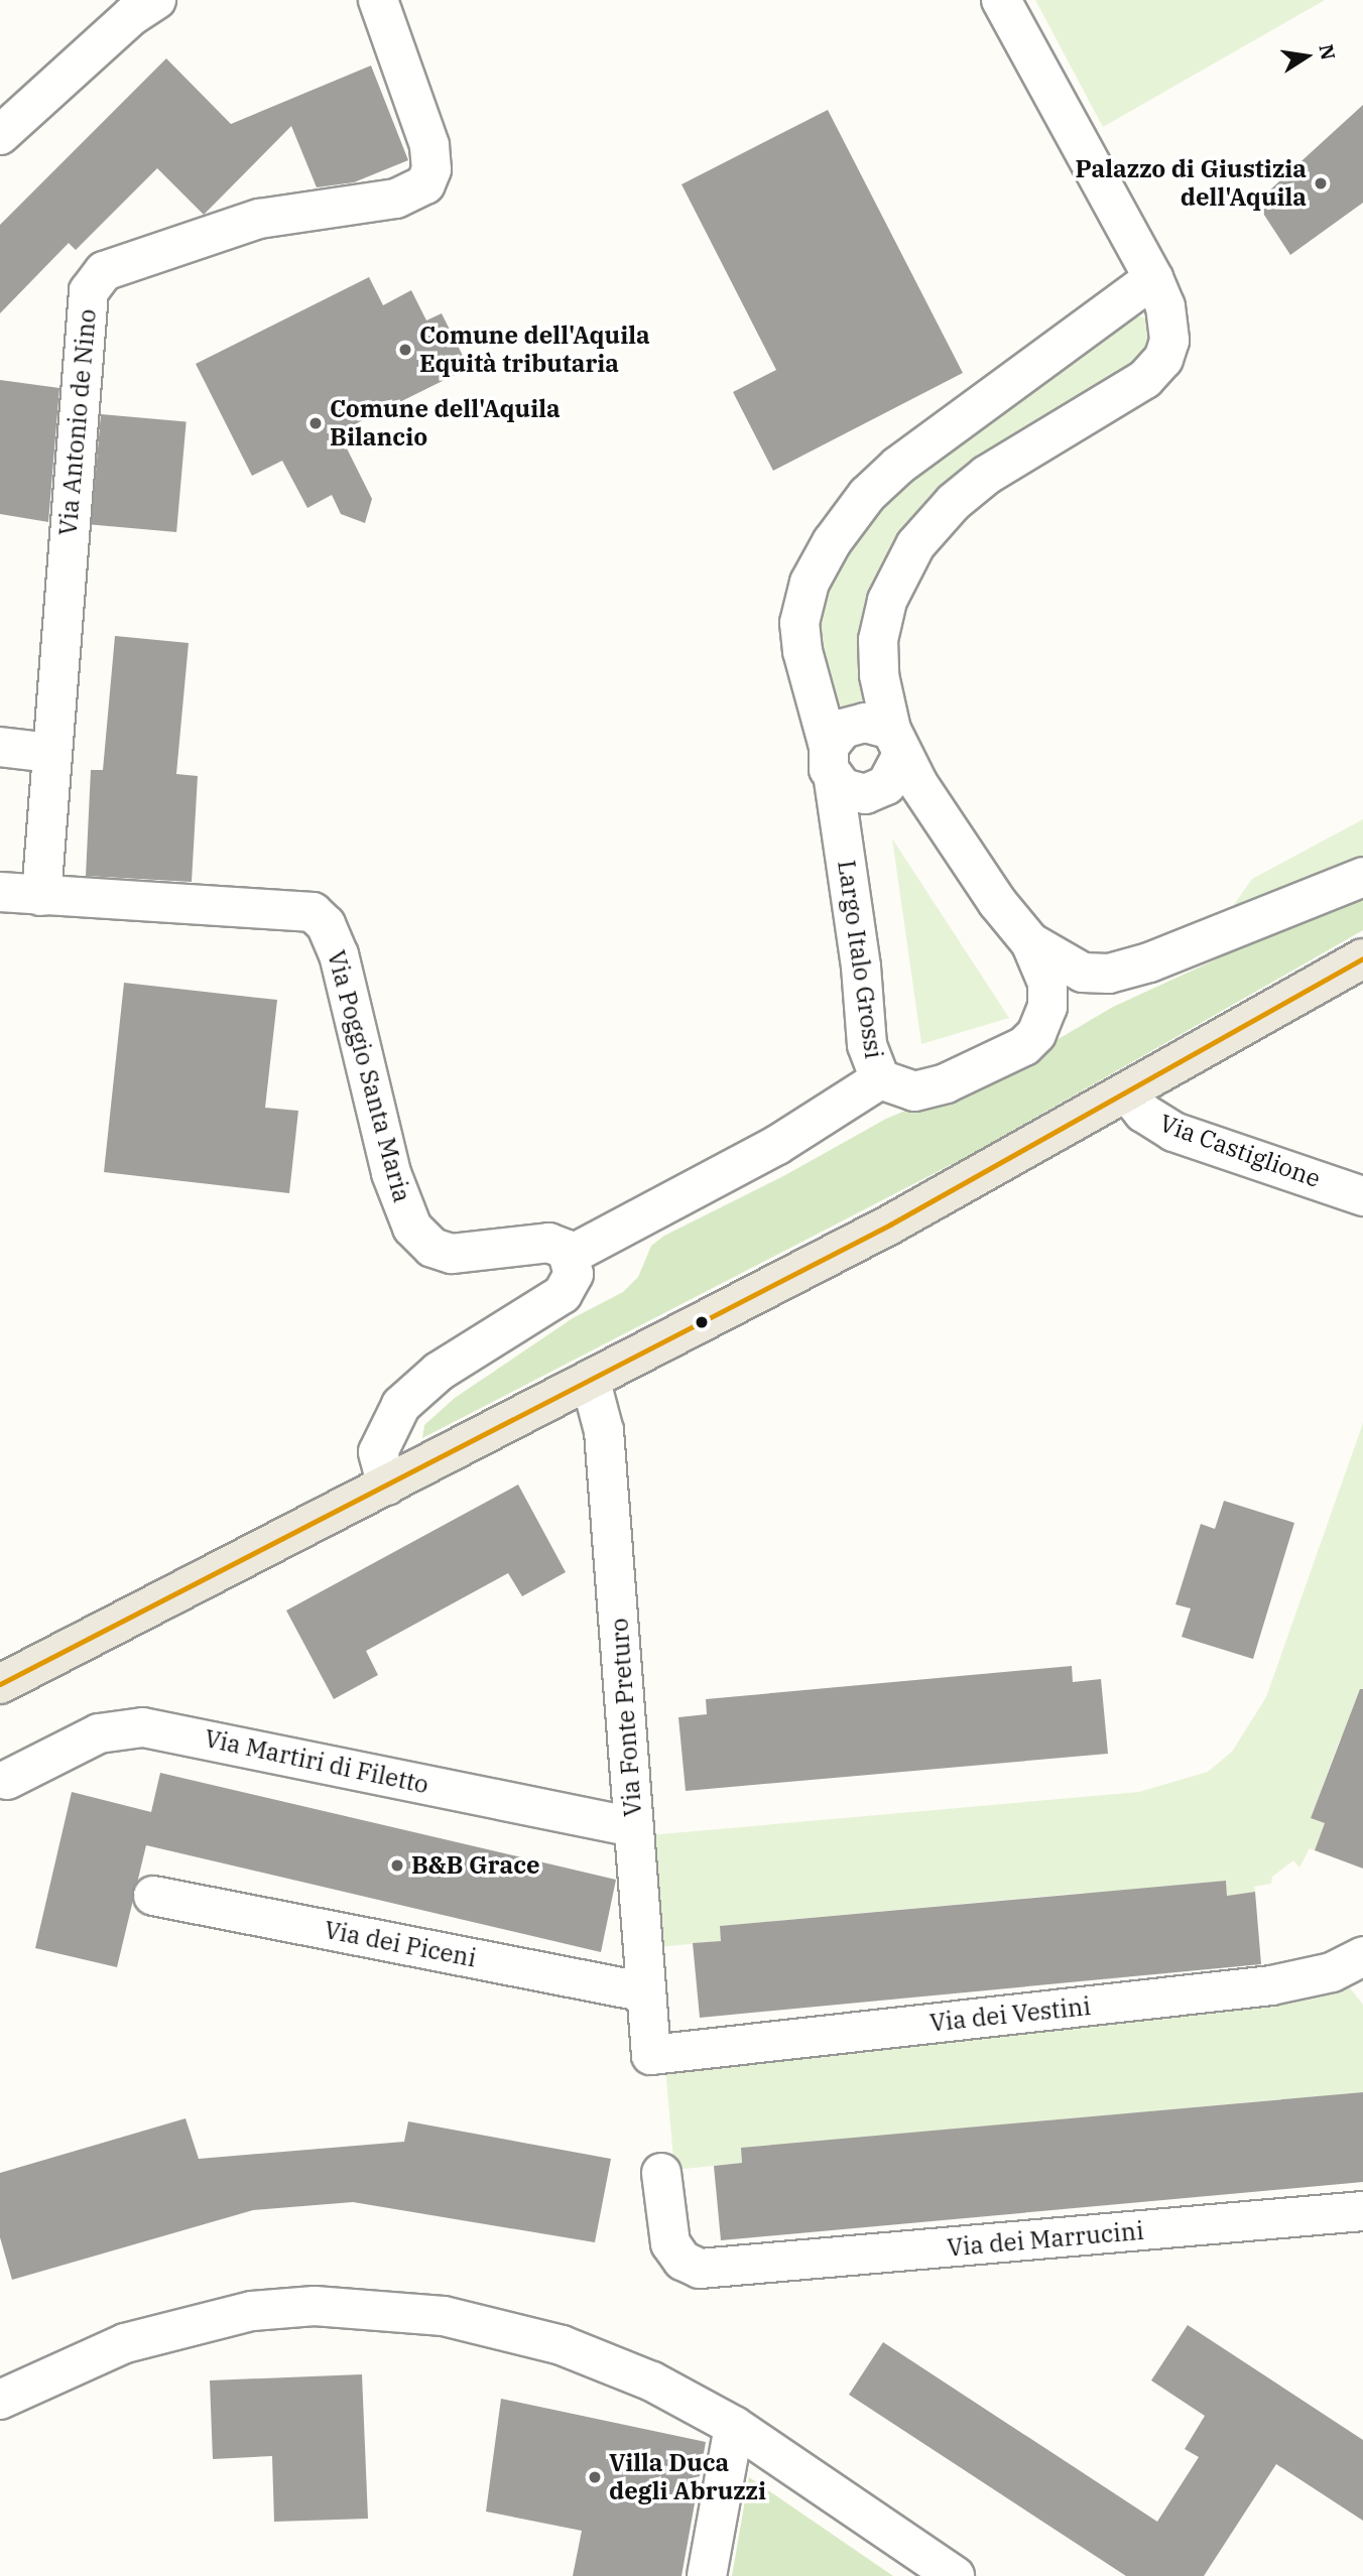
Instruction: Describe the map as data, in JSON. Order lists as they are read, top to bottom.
{
  "streets": {
    "street": [
      "Via Antonio de Nino",
      "Largo Italo Grossi",
      "Via Poggio Santa Maria",
      "Via Castiglione",
      "Via Fonte Preturo",
      "Via Martiri di Filetto",
      "Via dei Piceni",
      "Via dei Vestini",
      "Via dei Marrucini"
    ]
  },
  "crossings": [
    ["Via Antonio de Nino", "Via Poggio Santa Maria"],
    ["Via Fonte Preturo", "Via Martiri di Filetto"],
    ["Via Fonte Preturo", "Via dei Piceni"],
    ["Via Fonte Preturo", "Via dei Vestini"]
  ],
  "places": [
    "Palazzo di Giustizia dell'Aquila",
    "Comune dell'Aquila Equità tributaria",
    "Comune dell'Aquila Bilancio",
    "B&B Grace",
    "Villa Duca degli Abruzzi"
  ],
  "north": "right"
}
